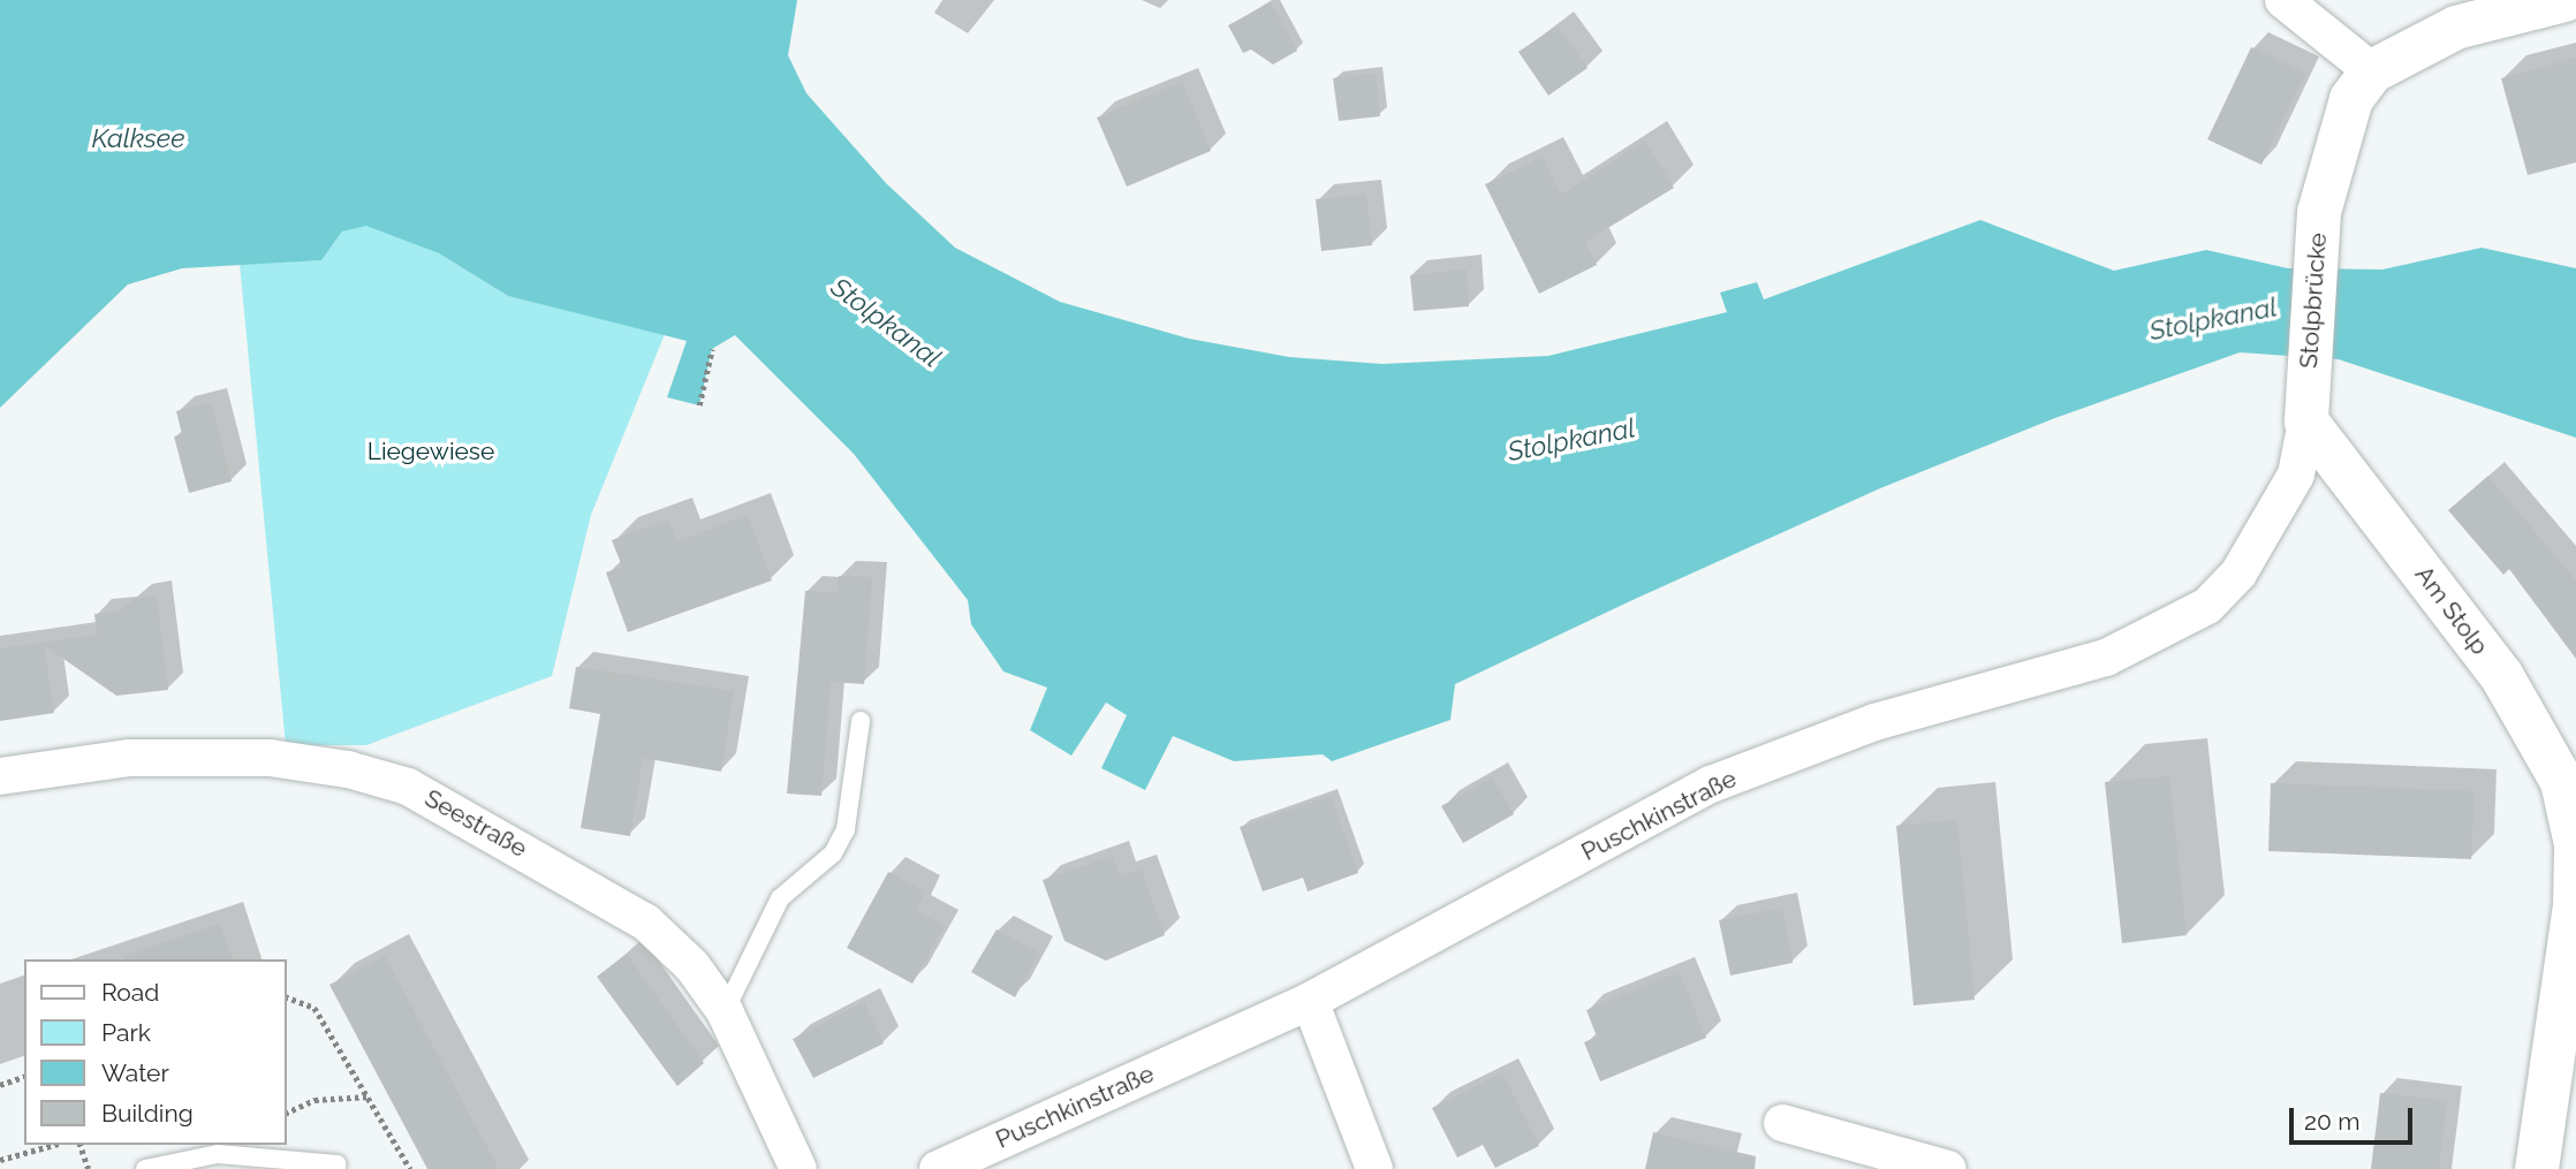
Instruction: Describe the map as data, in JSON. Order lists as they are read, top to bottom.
{
  "streets": {
    "main road": ["Stolpbrücke", "Am Stolp"],
    "street": ["Puschkinstraße", "Seestraße"]
  },
  "crossings": [
    ["Stolpbrücke", "Am Stolp"],
    ["Stolpbrücke", "Puschkinstraße"],
    ["Am Stolp", "Puschkinstraße"]
  ],
  "water": ["Kalksee", "Stolpkanal"],
  "parks": ["Liegewiese"],
  "legend": [
    "Road",
    "Park",
    "Water",
    "Building"
  ],
  "scale_bar": "20 m"
}
